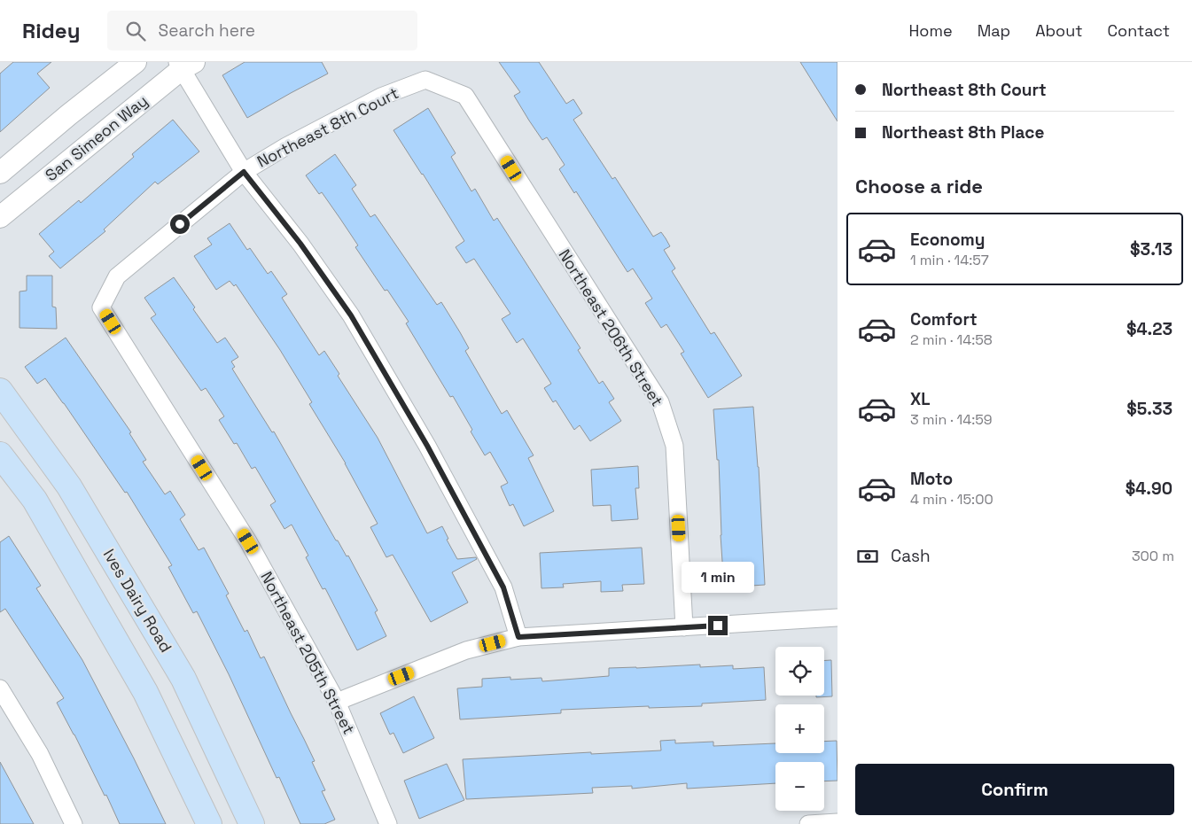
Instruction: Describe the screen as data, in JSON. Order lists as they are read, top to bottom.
{
  "streets": {
    "main road": ["Ives Dairy Road"],
    "street": [
      "Northeast 8th Court",
      "San Simeon Way",
      "Northeast 206th Street",
      "Northeast 205th Street"
    ]
  },
  "crossings": [
    ["Northeast 8th Court", "Northeast 206th Street"],
    ["Northeast 8th Court", "Northeast 205th Street"]
  ],
  "page": {
    "header": "Ridey",
    "search": "Search here",
    "nav": [
      "Home",
      "Map",
      "About",
      "Contact"
    ],
    "banner": ["Northeast 8th Court", "Northeast 8th Place"],
    "heading": "Choose a ride",
    "list": [
      {
        "name": "Economy",
        "note": "1 min · 14:57",
        "value": "$3.13"
      },
      {
        "name": "Comfort",
        "note": "2 min · 14:58",
        "value": "$4.23"
      },
      {
        "name": "XL",
        "note": "3 min · 14:59",
        "value": "$5.33"
      },
      {
        "name": "Moto",
        "note": "4 min · 15:00",
        "value": "$4.90"
      }
    ],
    "pay": ["Cash", "300 m"],
    "bubble": "1 min",
    "map_buttons": ["+", "−"],
    "buttons": "Confirm"
  }
}
